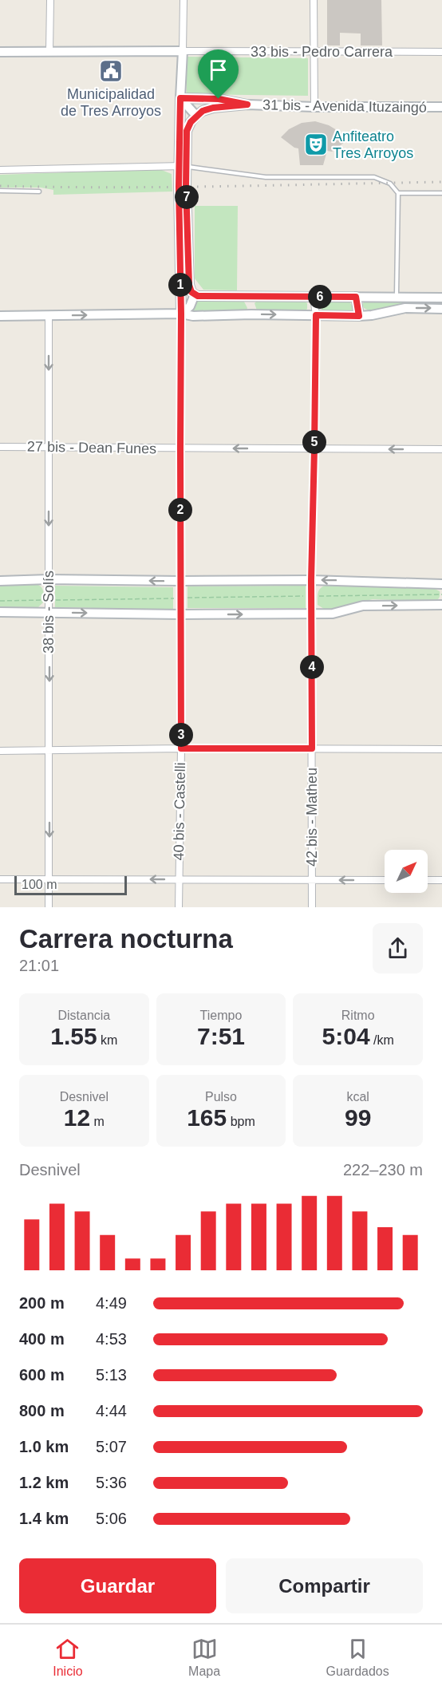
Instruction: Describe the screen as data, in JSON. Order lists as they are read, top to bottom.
{
  "streets": {
    "street": [
      "33 bis - Pedro Carrera",
      "31 bis - Avenida Ituzaingó",
      "27 bis - Dean Funes",
      "38 bis - Solís",
      "40 bis - Castelli",
      "42 bis - Matheu"
    ]
  },
  "crossings": [
    ["33 bis - Pedro Carrera", "40 bis - Castelli"],
    ["31 bis - Avenida Ituzaingó", "40 bis - Castelli"],
    ["27 bis - Dean Funes", "38 bis - Solís"],
    ["27 bis - Dean Funes", "40 bis - Castelli"],
    ["27 bis - Dean Funes", "42 bis - Matheu"]
  ],
  "one_way": ["27 bis - Dean Funes", "38 bis - Solís"],
  "places": {
    "public building": ["Municipalidad de Tres Arroyos"],
    "theatre": ["Anfiteatro Tres Arroyos"]
  },
  "scale_bar": "100 m",
  "north": "top right",
  "page": {
    "pins": [
      "7",
      "1",
      "6",
      "5",
      "2",
      "4",
      "3"
    ],
    "scale": "100 m",
    "heading": ["Carrera nocturna", "21:01"],
    "stats": [
      ["Distancia", "1.55 km"],
      ["Tiempo", "7:51"],
      ["Ritmo", "5:04 /km"],
      ["Desnivel", "12 m"],
      ["Pulso", "165 bpm"],
      ["kcal", "99"]
    ],
    "chart": ["Desnivel", "222–230 m"],
    "list": [
      {
        "name": "200 m",
        "note": "4:49"
      },
      {
        "name": "400 m",
        "note": "4:53"
      },
      {
        "name": "600 m",
        "note": "5:13"
      },
      {
        "name": "800 m",
        "note": "4:44"
      },
      {
        "name": "1.0 km",
        "note": "5:07"
      },
      {
        "name": "1.2 km",
        "note": "5:36"
      },
      {
        "name": "1.4 km",
        "note": "5:06"
      }
    ],
    "buttons": ["Guardar", "Compartir"],
    "tabs": ["Inicio", "Mapa", "Guardados"]
  }
}
